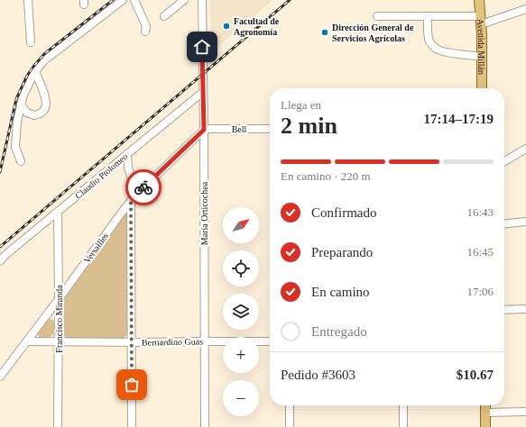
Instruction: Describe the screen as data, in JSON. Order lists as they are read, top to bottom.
{
  "streets": {
    "main road": ["Avenida Millán"],
    "street": [
      "Bell",
      "Claudio Ptolomeo",
      "María Orticochea",
      "Versailles",
      "Francisco Miranda",
      "Bernardino Guas"
    ]
  },
  "crossings": [
    ["Bell", "María Orticochea"],
    ["Bell", "Versailles"],
    ["Claudio Ptolomeo", "María Orticochea"],
    ["Claudio Ptolomeo", "Francisco Miranda"],
    ["María Orticochea", "Versailles"],
    ["María Orticochea", "Bernardino Guas"],
    ["Versailles", "Francisco Miranda"],
    ["Versailles", "Bernardino Guas"],
    ["Francisco Miranda", "Bernardino Guas"]
  ],
  "places": ["Facultad de Agronomía", "Dirección General de Servicios Agrícolas"],
  "north": "top right",
  "page": {
    "heading": ["2 min", "Llega en", "17:14–17:19"],
    "panel": ["Pedido #3603", "$10.67"],
    "bar": "En camino · 220 m",
    "list": [
      ["Confirmado", "16:43"],
      ["Preparando", "16:45"],
      ["En camino", "17:06"],
      "Entregado"
    ],
    "map_buttons": ["+", "−"]
  }
}
